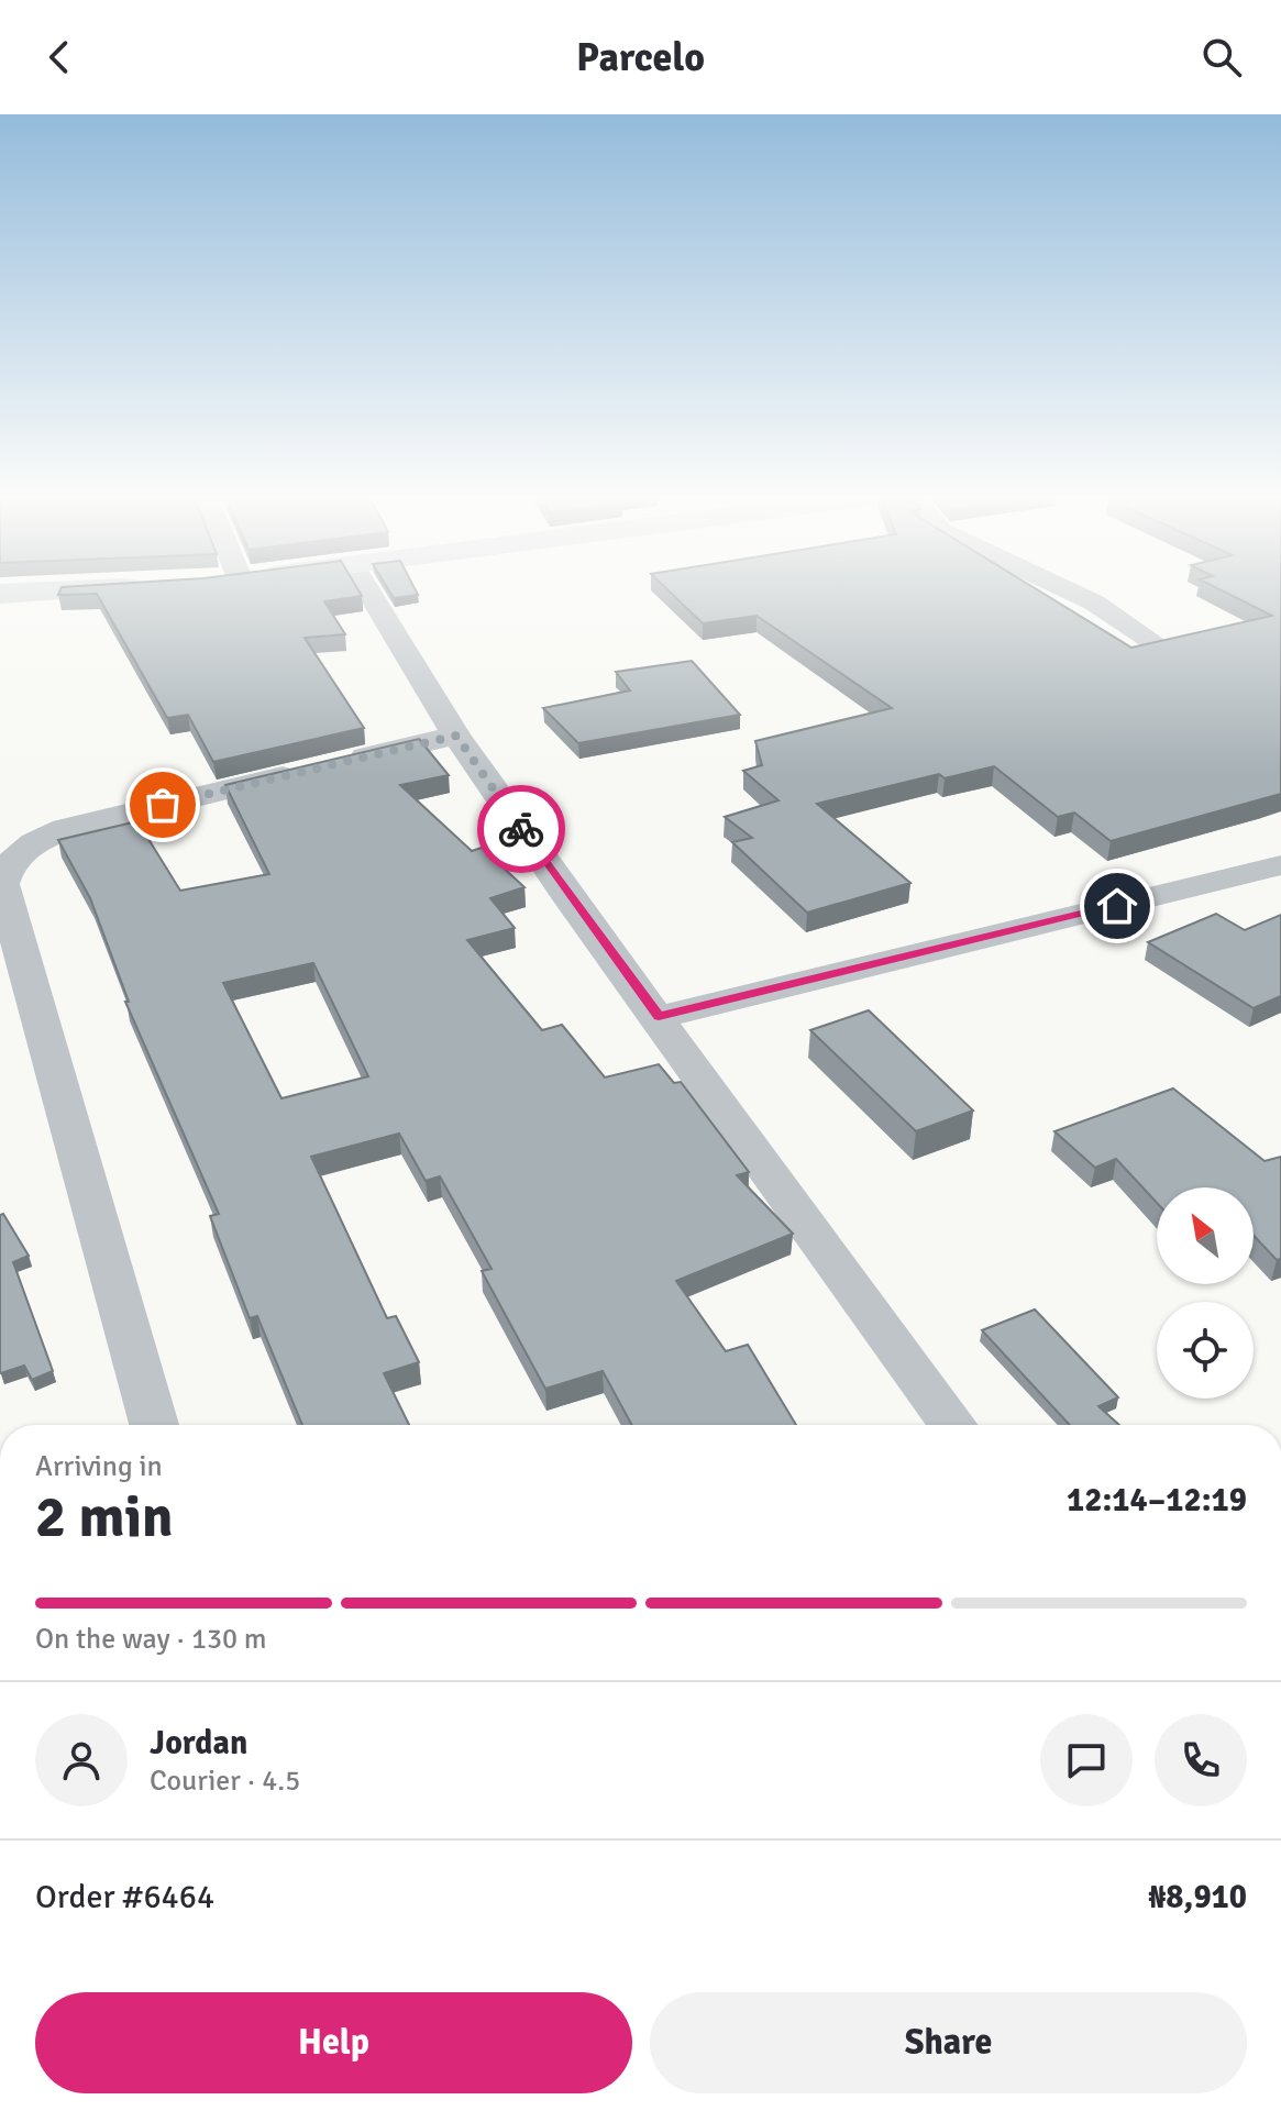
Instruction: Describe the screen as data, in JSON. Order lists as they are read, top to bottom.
{
  "north": "top left",
  "page": {
    "header": "Parcelo",
    "heading": ["2 min", "Arriving in", "12:14–12:19"],
    "panel": [
      "Jordan",
      "Courier · 4.5",
      "Order #6464",
      "₦8,910"
    ],
    "bar": "On the way · 130 m",
    "buttons": ["Help", "Share"]
  }
}
